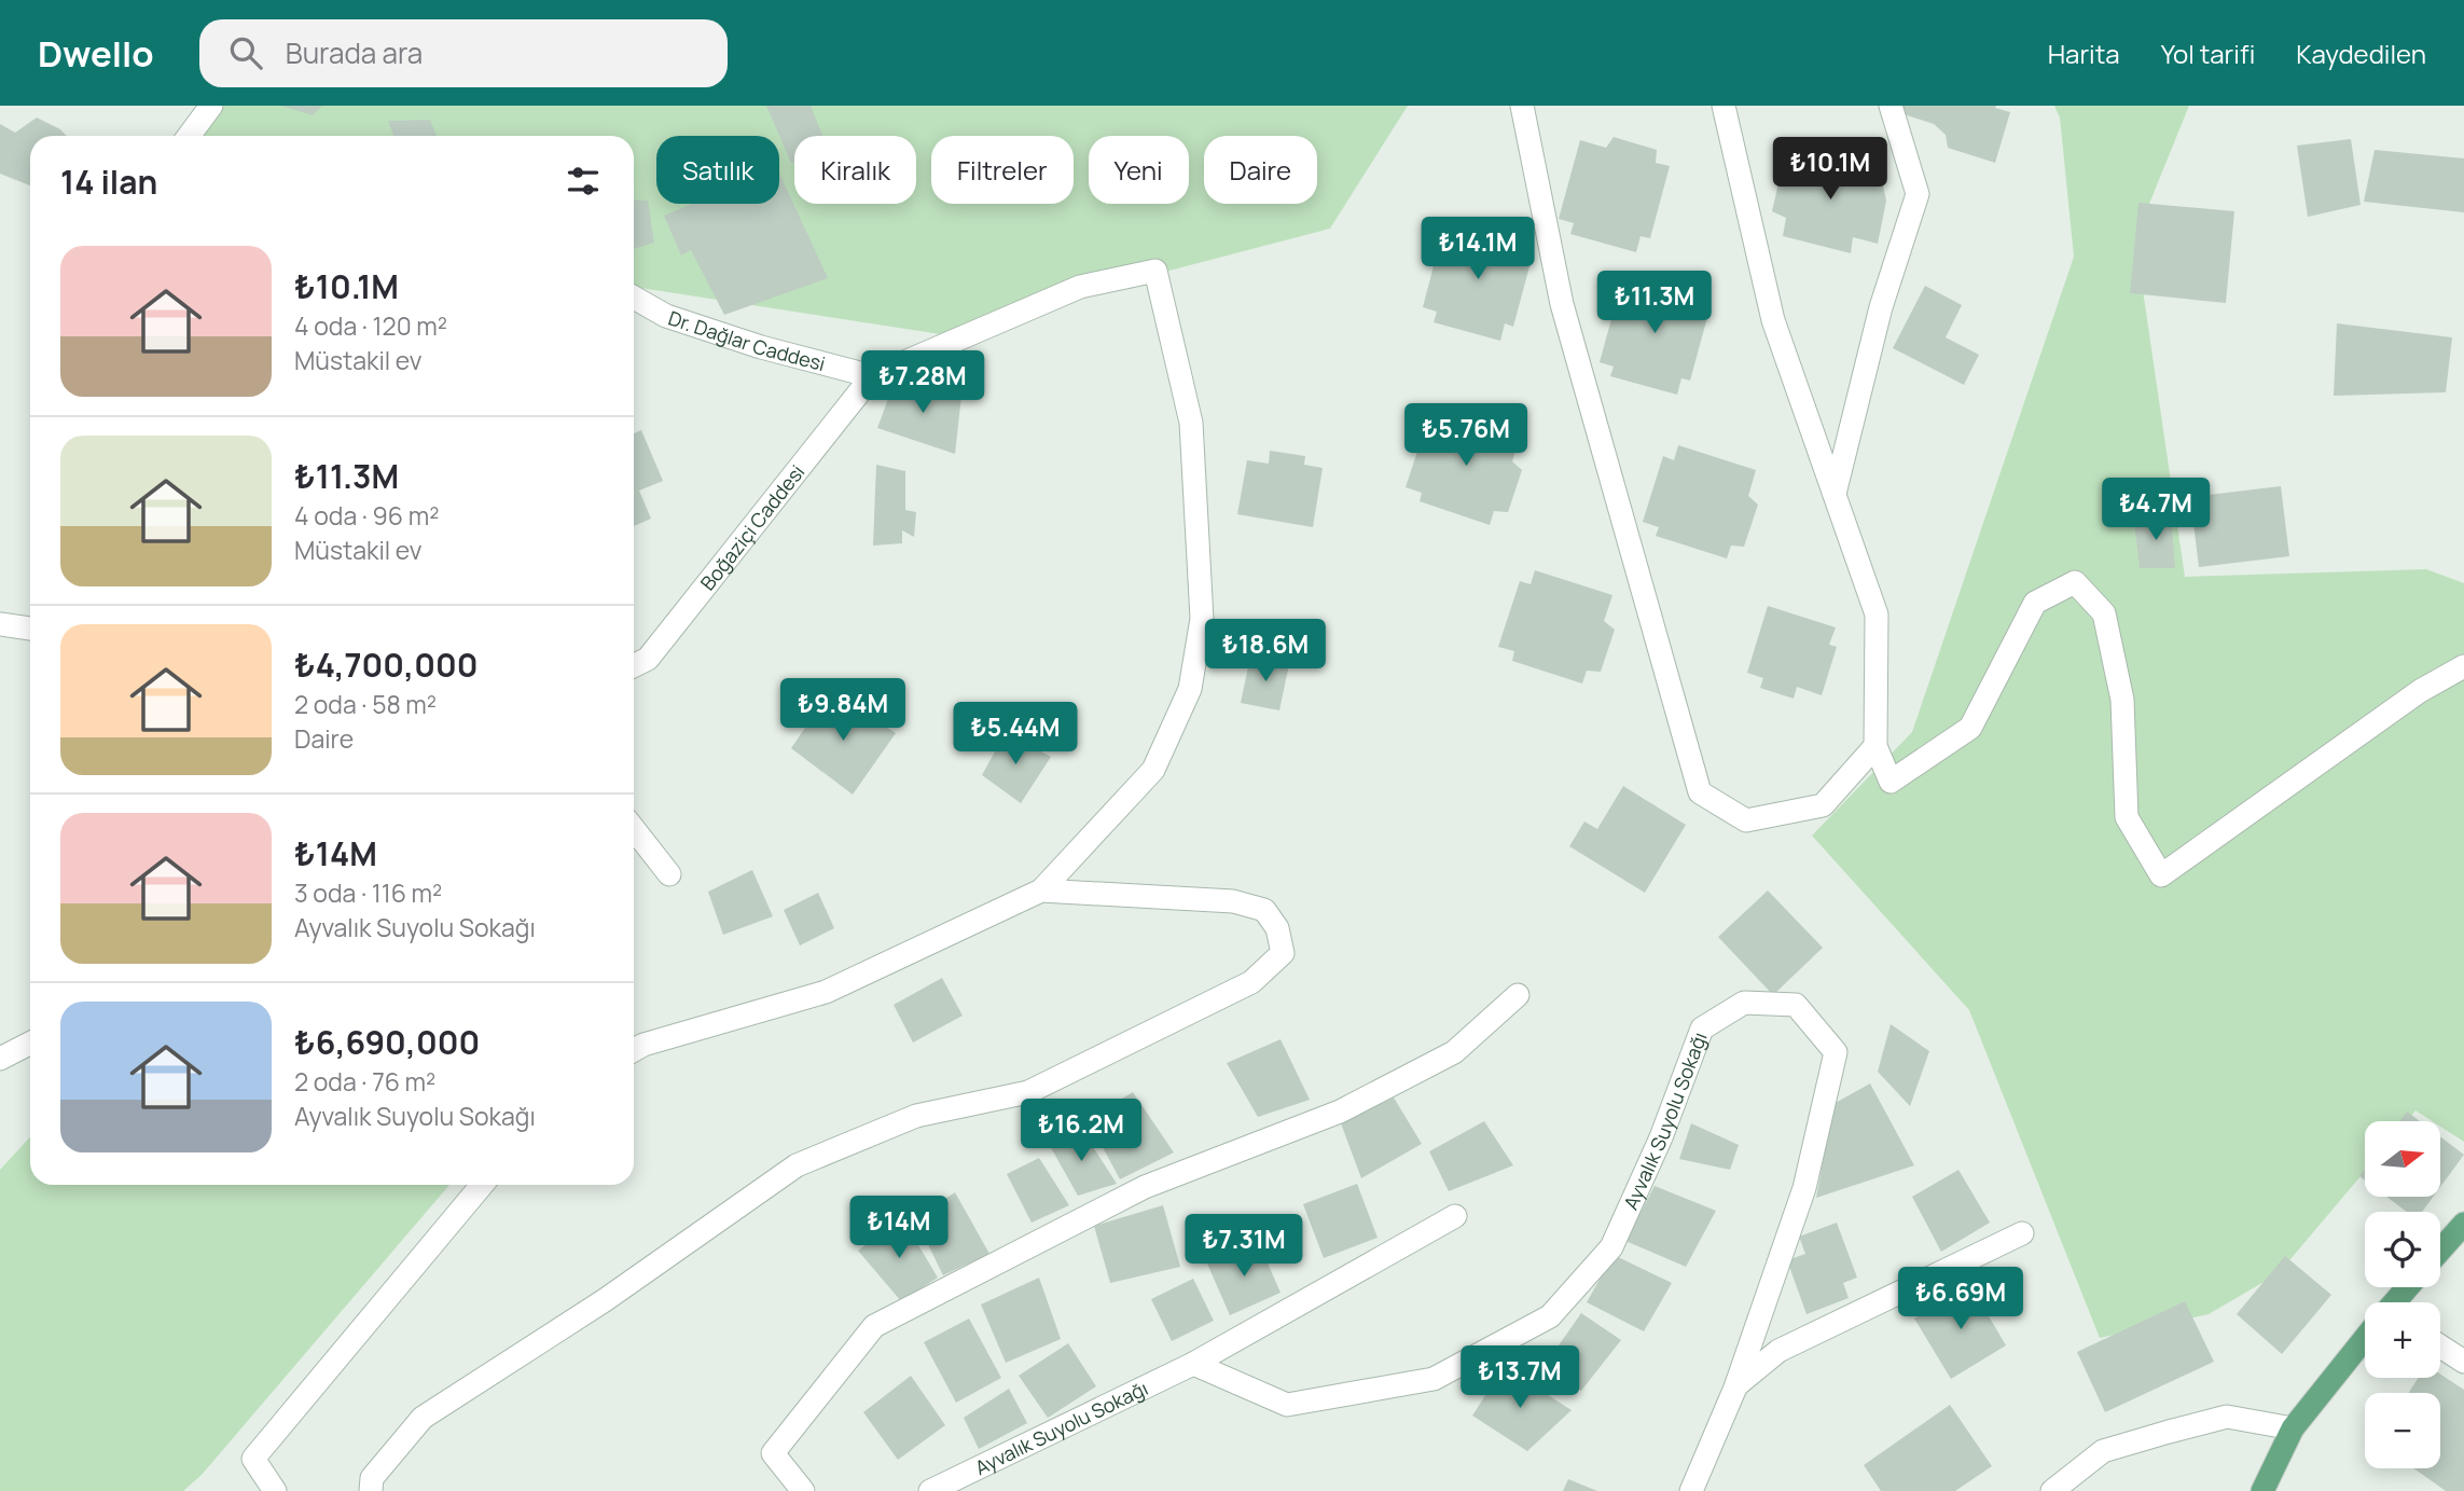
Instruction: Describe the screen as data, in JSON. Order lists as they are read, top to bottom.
{
  "streets": {
    "street": ["Dr. Dağlar Caddesi", "Boğaziçi Caddesi", "Ayvalık Suyolu Sokağı"]
  },
  "crossings": [
    ["Dr. Dağlar Caddesi", "Boğaziçi Caddesi"]
  ],
  "north": "right",
  "page": {
    "header": "Dwello",
    "search": "Burada ara",
    "nav": ["Harita", "Yol tarifi", "Kaydedilen"],
    "chip": [
      "Satılık",
      "Kiralık",
      "Filtreler",
      "Yeni",
      "Daire"
    ],
    "heading": "14 ilan",
    "price": [
      "₺10.1M",
      "₺14.1M",
      "₺11.3M",
      "₺7.28M",
      "₺5.76M",
      "₺4.7M",
      "₺18.6M",
      "₺9.84M",
      "₺5.44M",
      "₺16.2M",
      "₺14M",
      "₺7.31M",
      "₺6.69M",
      "₺13.7M"
    ],
    "list": [
      {
        "name": "₺10.1M",
        "note": "4 oda · 120 m² · Müstakil ev"
      },
      {
        "name": "₺11.3M",
        "note": "4 oda · 96 m² · Müstakil ev"
      },
      {
        "name": "₺4,700,000",
        "note": "2 oda · 58 m² · Daire"
      },
      {
        "name": "₺14M",
        "note": "3 oda · 116 m² · Ayvalık Suyolu Sokağı"
      },
      {
        "name": "₺6,690,000",
        "note": "2 oda · 76 m² · Ayvalık Suyolu Sokağı"
      }
    ],
    "map_buttons": ["+", "−"]
  }
}
